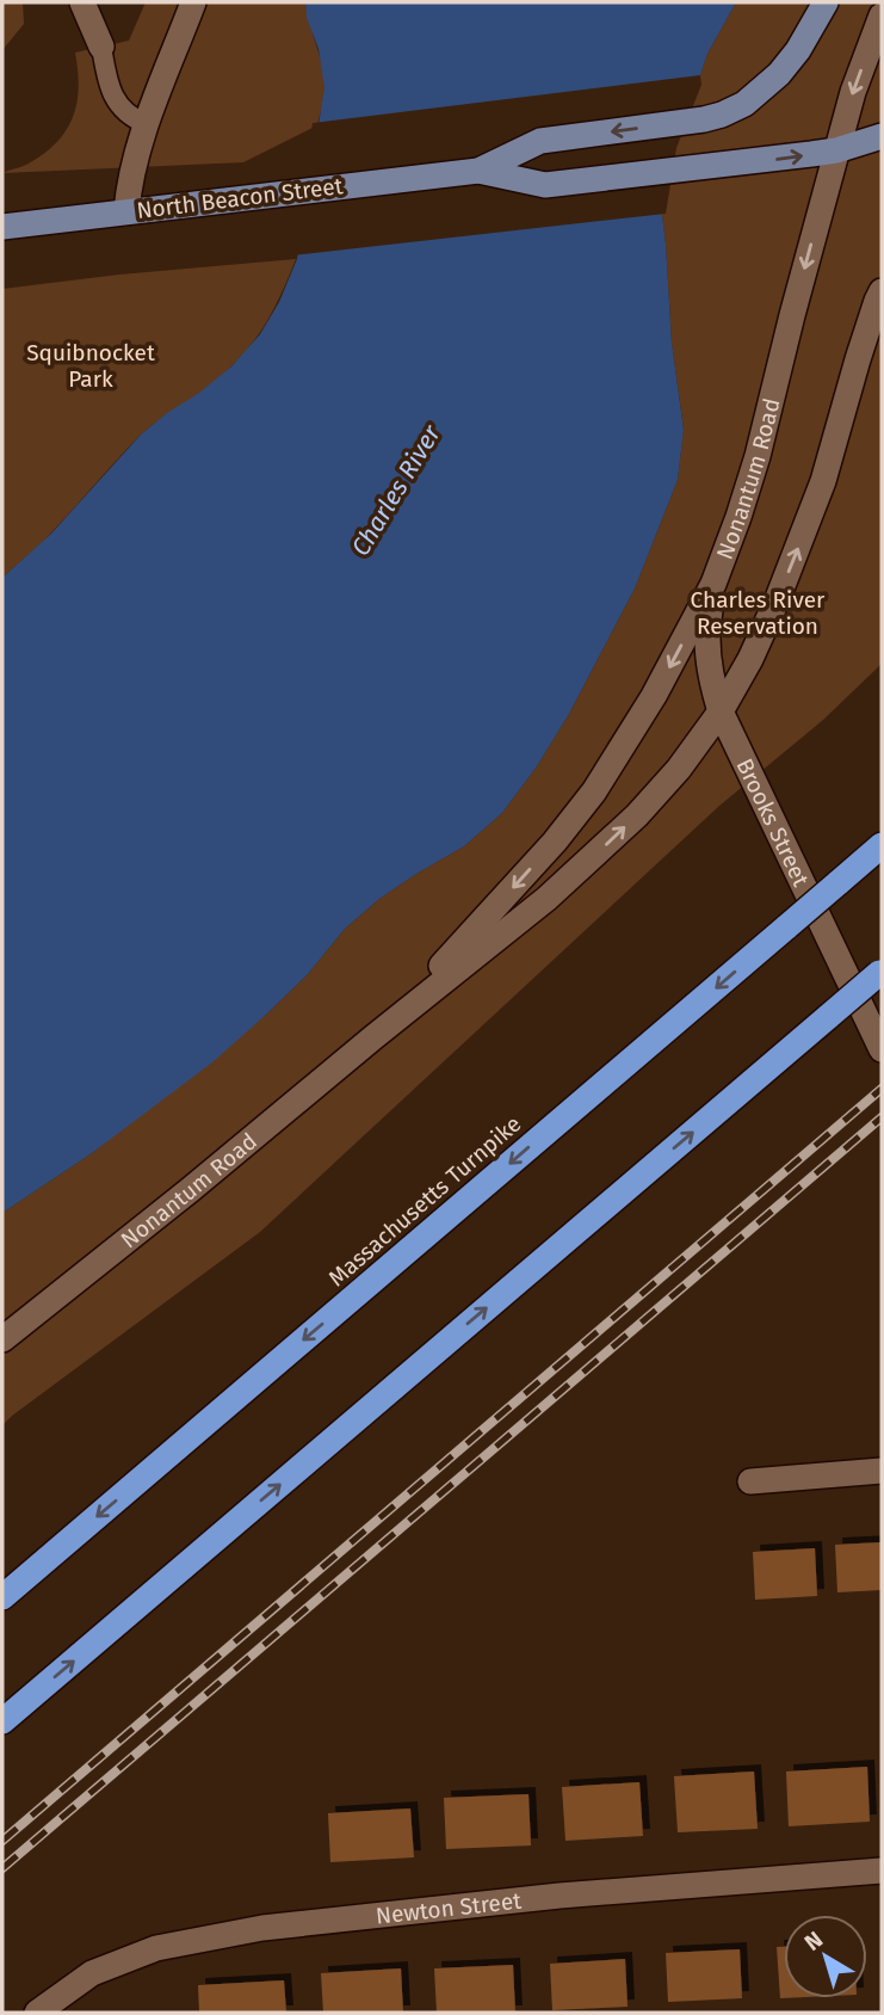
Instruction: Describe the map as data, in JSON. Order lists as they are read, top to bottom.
{
  "streets": {
    "highway": ["Massachusetts Turnpike"],
    "main road": [
      "North Beacon Street",
      "Nonantum Road",
      "Brooks Street",
      "Newton Street"
    ]
  },
  "crossings": [
    ["North Beacon Street", "Nonantum Road"],
    ["Nonantum Road", "Brooks Street"]
  ],
  "water": ["Charles River"],
  "parks": ["Squibnocket Park", "Charles River Reservation"],
  "north": "top left"
}
